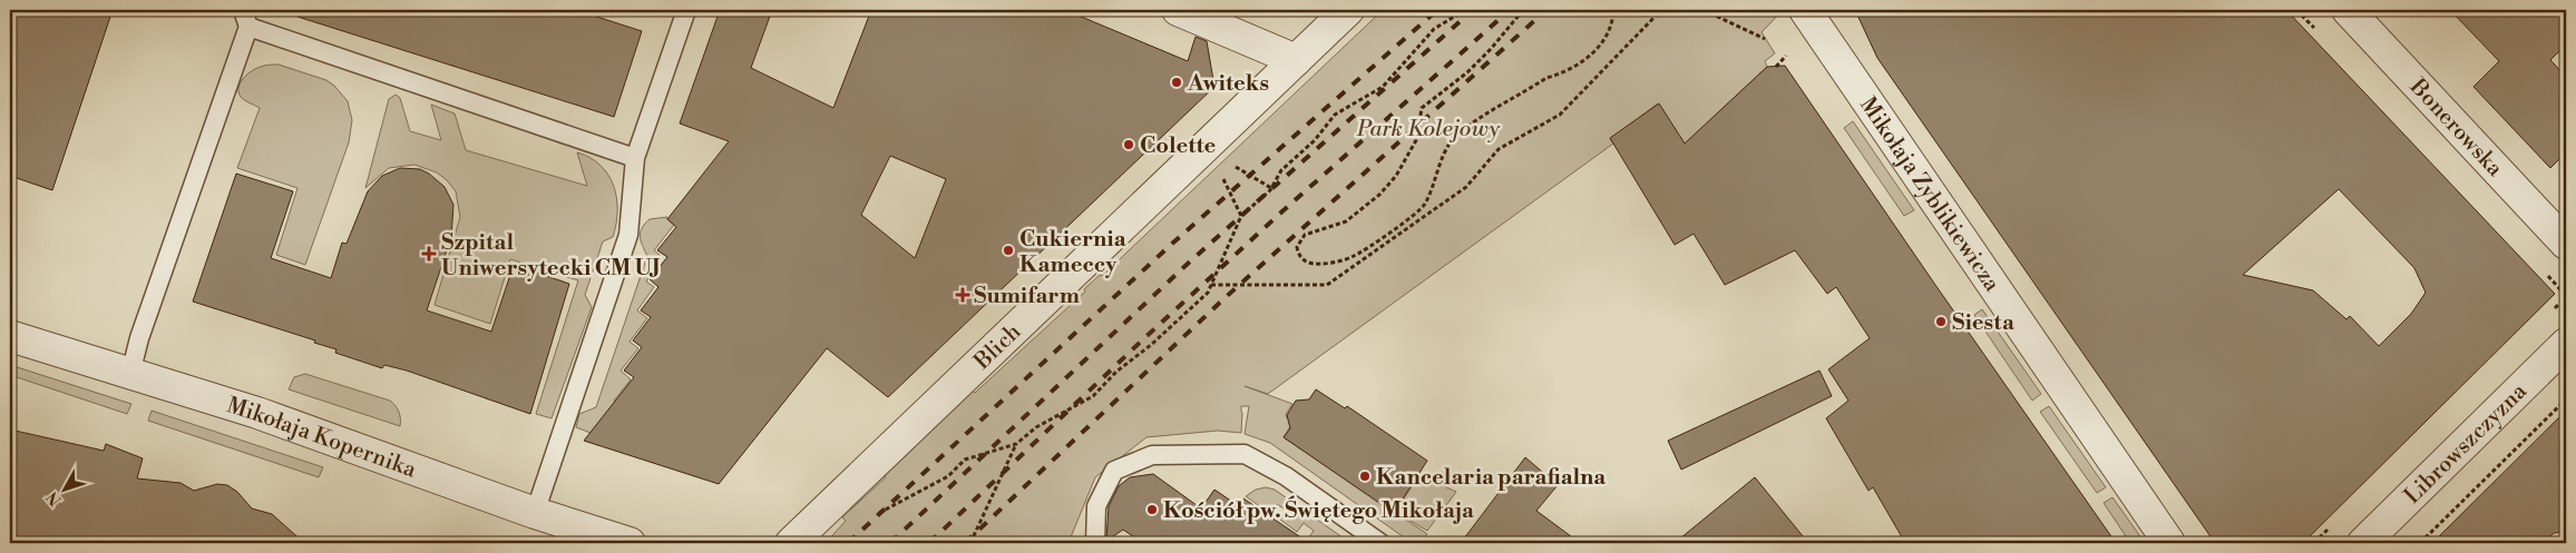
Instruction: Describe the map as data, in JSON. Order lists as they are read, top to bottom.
{
  "streets": {
    "street": [
      "Bonerowska",
      "Mikołaja Zyblikiewicza",
      "Blich",
      "Mikołaja Kopernika",
      "Librowszczyzna"
    ]
  },
  "parks": ["Park Kolejowy"],
  "places": {
    "other": [
      "Awiteks",
      "Colette",
      "Cukiernia Kameccy",
      "Siesta",
      "Kancelaria parafialna",
      "Kościół pw. Świętego Mikołaja"
    ],
    "health": ["Szpital Uniwersytecki CM UJ", "Sumifarm"]
  },
  "north": "bottom left"
}
